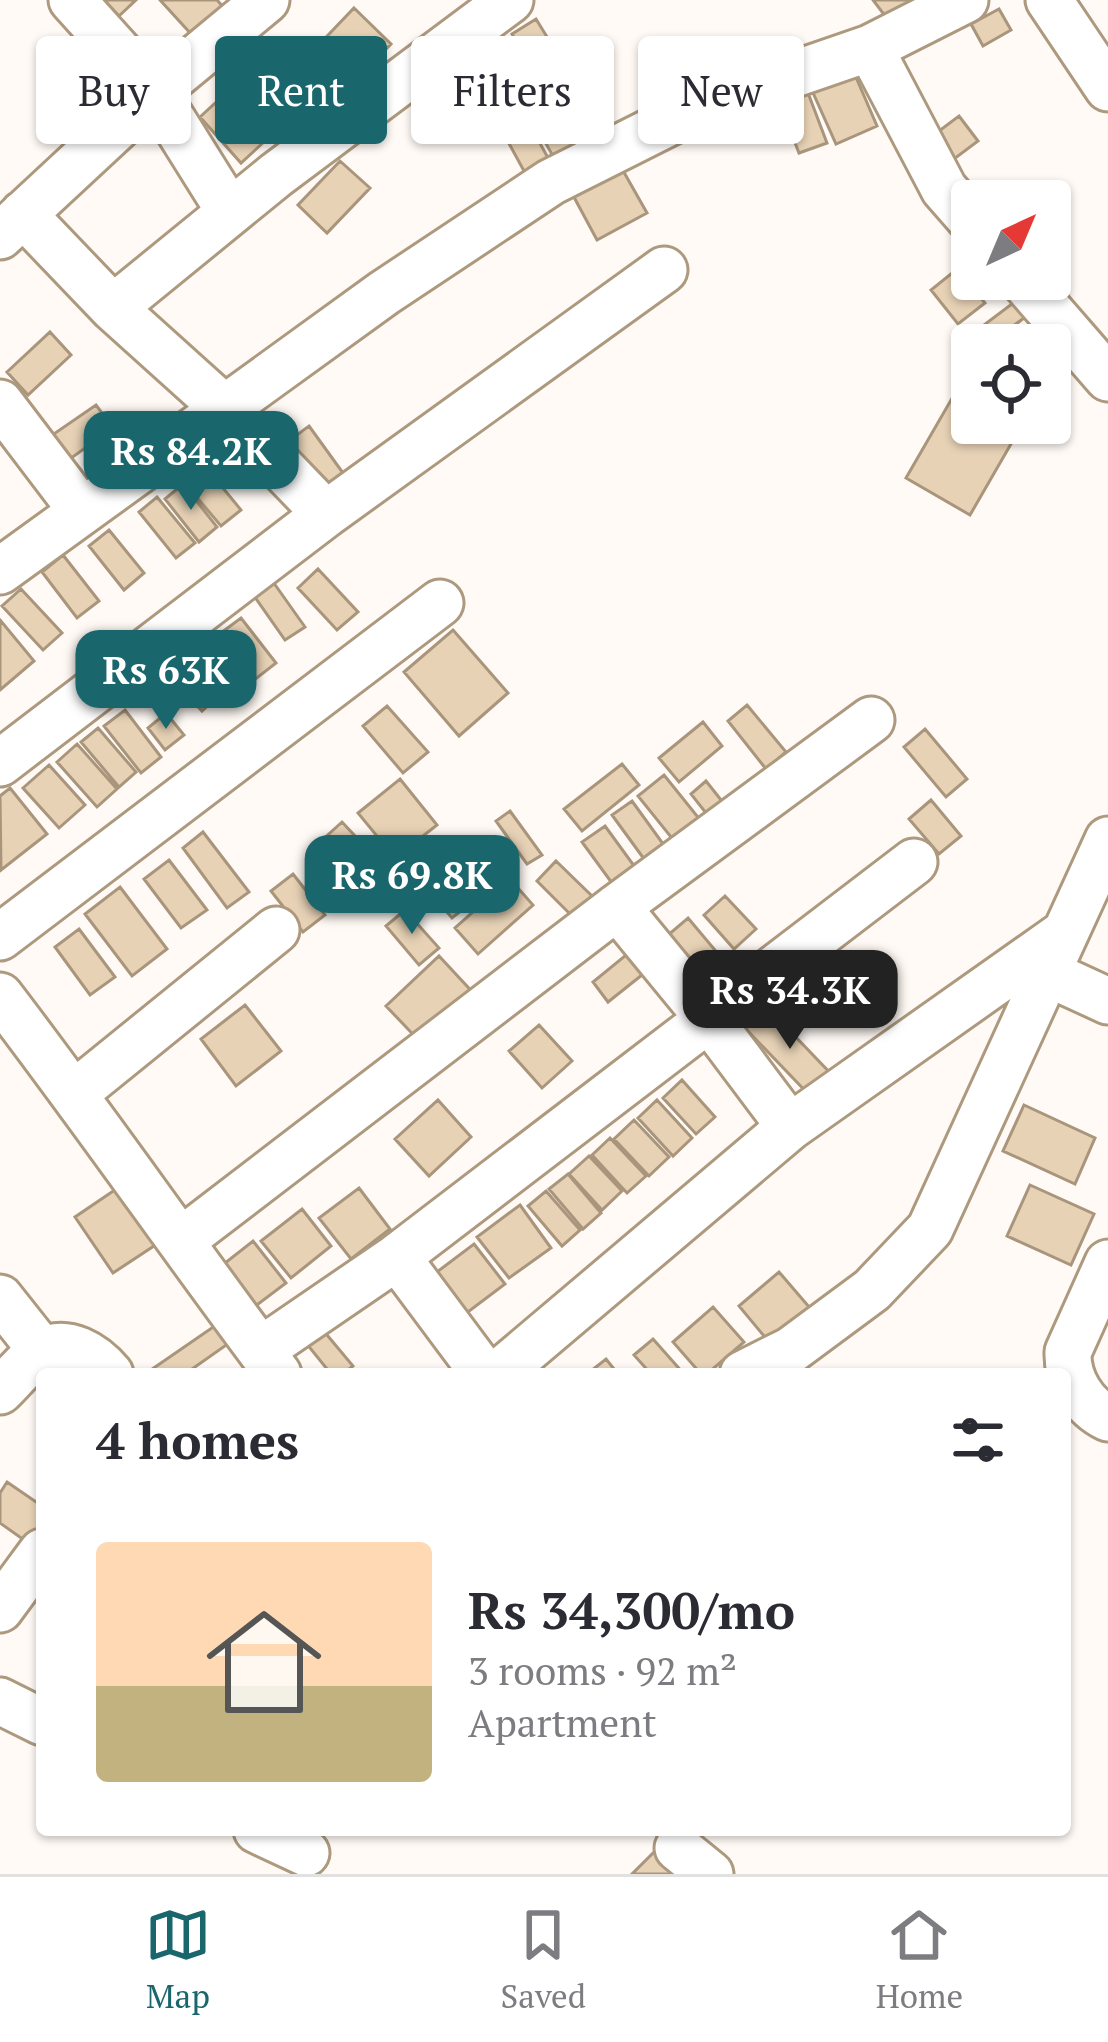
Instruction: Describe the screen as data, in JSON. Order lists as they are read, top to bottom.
{
  "north": "top right",
  "page": {
    "chip": [
      "Buy",
      "Rent",
      "Filters",
      "New"
    ],
    "price": [
      "Rs 84.2K",
      "Rs 63K",
      "Rs 69.8K",
      "Rs 34.3K"
    ],
    "heading": "4 homes",
    "list": [
      {
        "name": "Rs 34,300/mo",
        "note": "3 rooms · 92 m² · Apartment"
      }
    ],
    "tabs": ["Map", "Saved", "Home"]
  }
}
